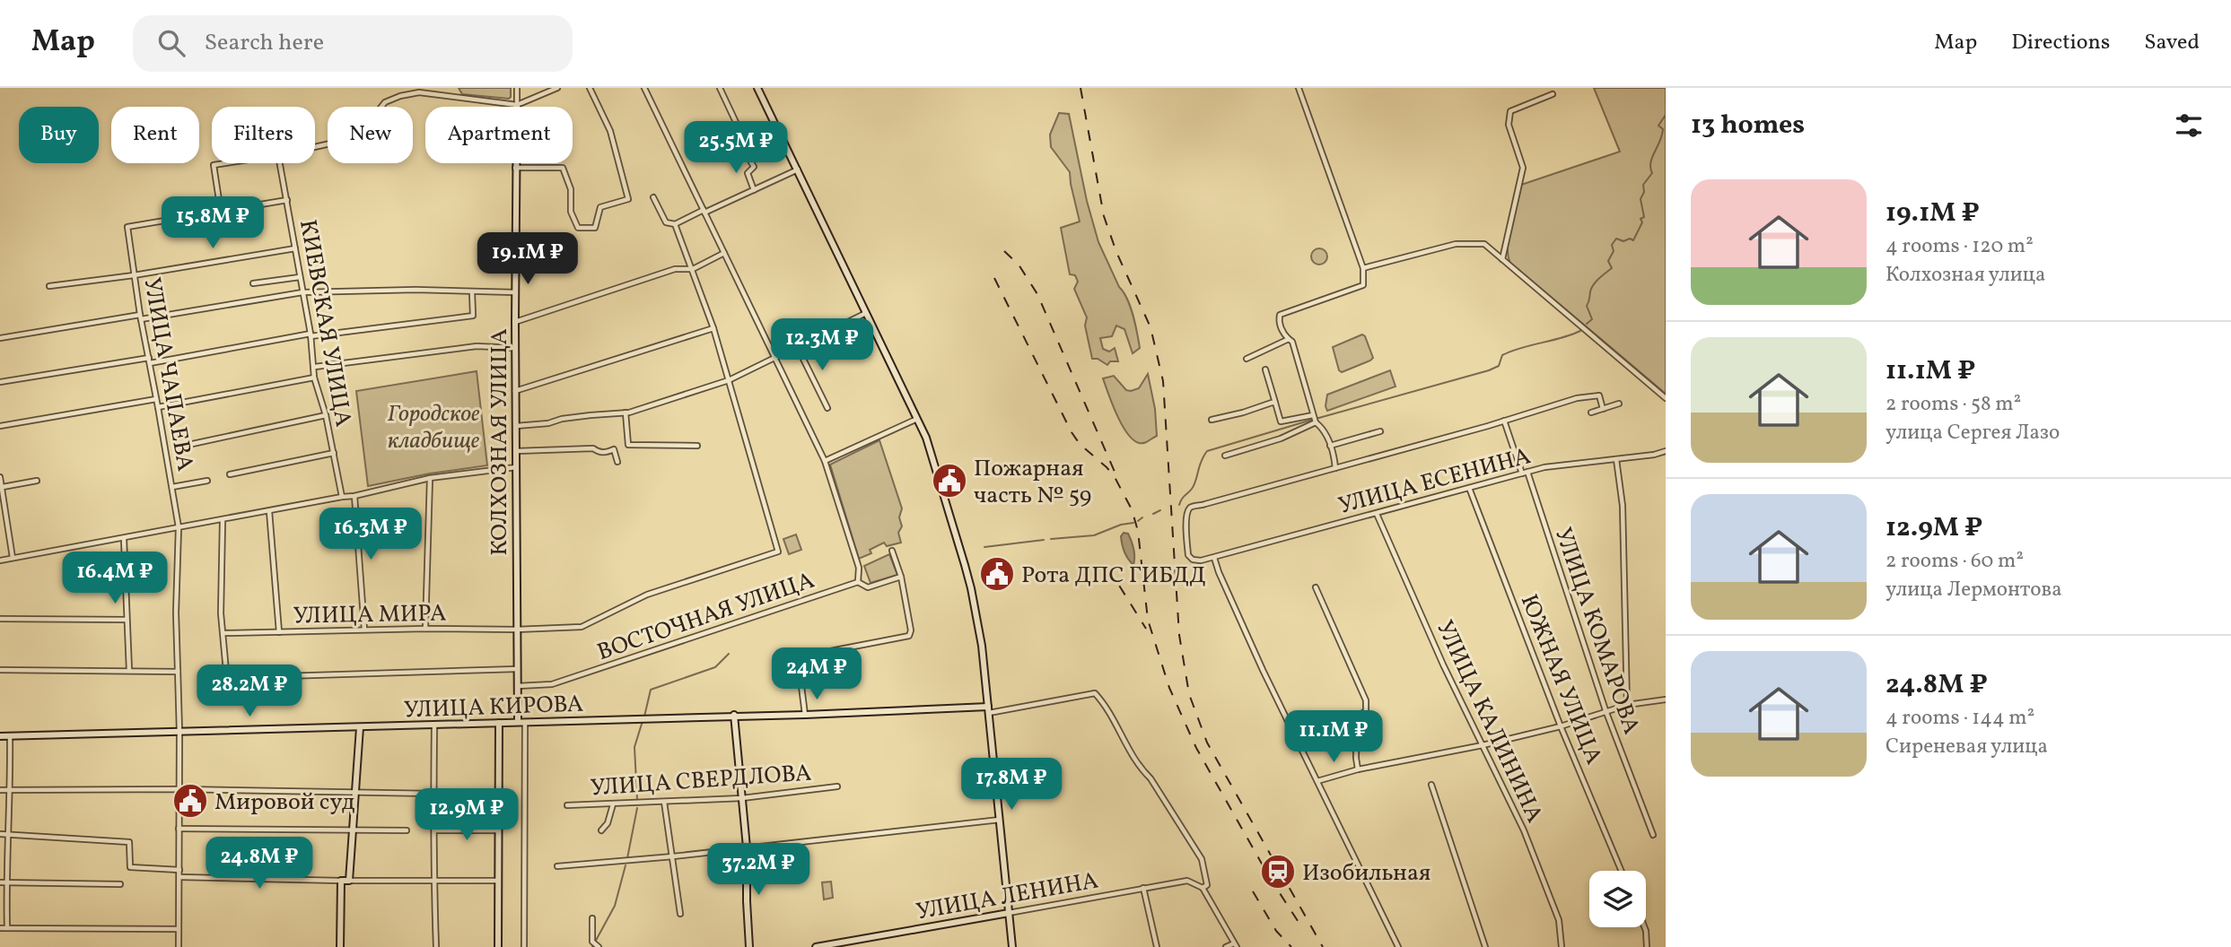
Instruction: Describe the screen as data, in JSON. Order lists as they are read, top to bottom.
{
  "streets": {
    "main road": ["КОЛХОЗНАЯ УЛИЦА", "УЛИЦА КИРОВА", "УЛИЦА ЛЕНИНА"],
    "street": [
      "КИЕВСКАЯ УЛИЦА",
      "УЛИЦА ЧАПАЕВА",
      "УЛИЦА ЕСЕНИНА",
      "УЛИЦА МИРА",
      "ВОСТОЧНАЯ УЛИЦА",
      "УЛИЦА КОМАРОВА",
      "ЮЖНАЯ УЛИЦА",
      "УЛИЦА КАЛИНИНА",
      "УЛИЦА СВЕРДЛОВА"
    ]
  },
  "crossings": [
    ["КОЛХОЗНАЯ УЛИЦА", "УЛИЦА МИРА"],
    ["КОЛХОЗНАЯ УЛИЦА", "ВОСТОЧНАЯ УЛИЦА"],
    ["КОЛХОЗНАЯ УЛИЦА", "УЛИЦА КИРОВА"],
    ["УЛИЦА ЕСЕНИНА", "УЛИЦА КОМАРОВА"],
    ["УЛИЦА ЕСЕНИНА", "ЮЖНАЯ УЛИЦА"],
    ["УЛИЦА ЕСЕНИНА", "УЛИЦА КАЛИНИНА"],
    ["УЛИЦА КИРОВА", "УЛИЦА ЛЕНИНА"]
  ],
  "parks": ["Городское кладбище"],
  "places": {
    "public building": ["Пожарная часть № 59", "Рота ДПС ГИБДД", "Мировой суд"],
    "station": ["Изобильная"]
  },
  "page": {
    "header": "Map",
    "search": "Search here",
    "nav": ["Map", "Directions", "Saved"],
    "heading": "13 homes",
    "chip": [
      "Buy",
      "Rent",
      "Filters",
      "New",
      "Apartment"
    ],
    "price": [
      "25.5M ₽",
      "15.8M ₽",
      "19.1M ₽",
      "12.3M ₽",
      "16.3M ₽",
      "16.4M ₽",
      "24M ₽",
      "28.2M ₽",
      "11.1M ₽",
      "17.8M ₽",
      "12.9M ₽",
      "24.8M ₽",
      "37.2M ₽"
    ],
    "list": [
      {
        "name": "19.1M ₽",
        "note": "4 rooms · 120 m² · Колхозная улица"
      },
      {
        "name": "11.1M ₽",
        "note": "2 rooms · 58 m² · улица Сергея Лазо"
      },
      {
        "name": "12.9M ₽",
        "note": "2 rooms · 60 m² · улица Лермонтова"
      },
      {
        "name": "24.8M ₽",
        "note": "4 rooms · 144 m² · Сиреневая улица"
      }
    ]
  }
}
